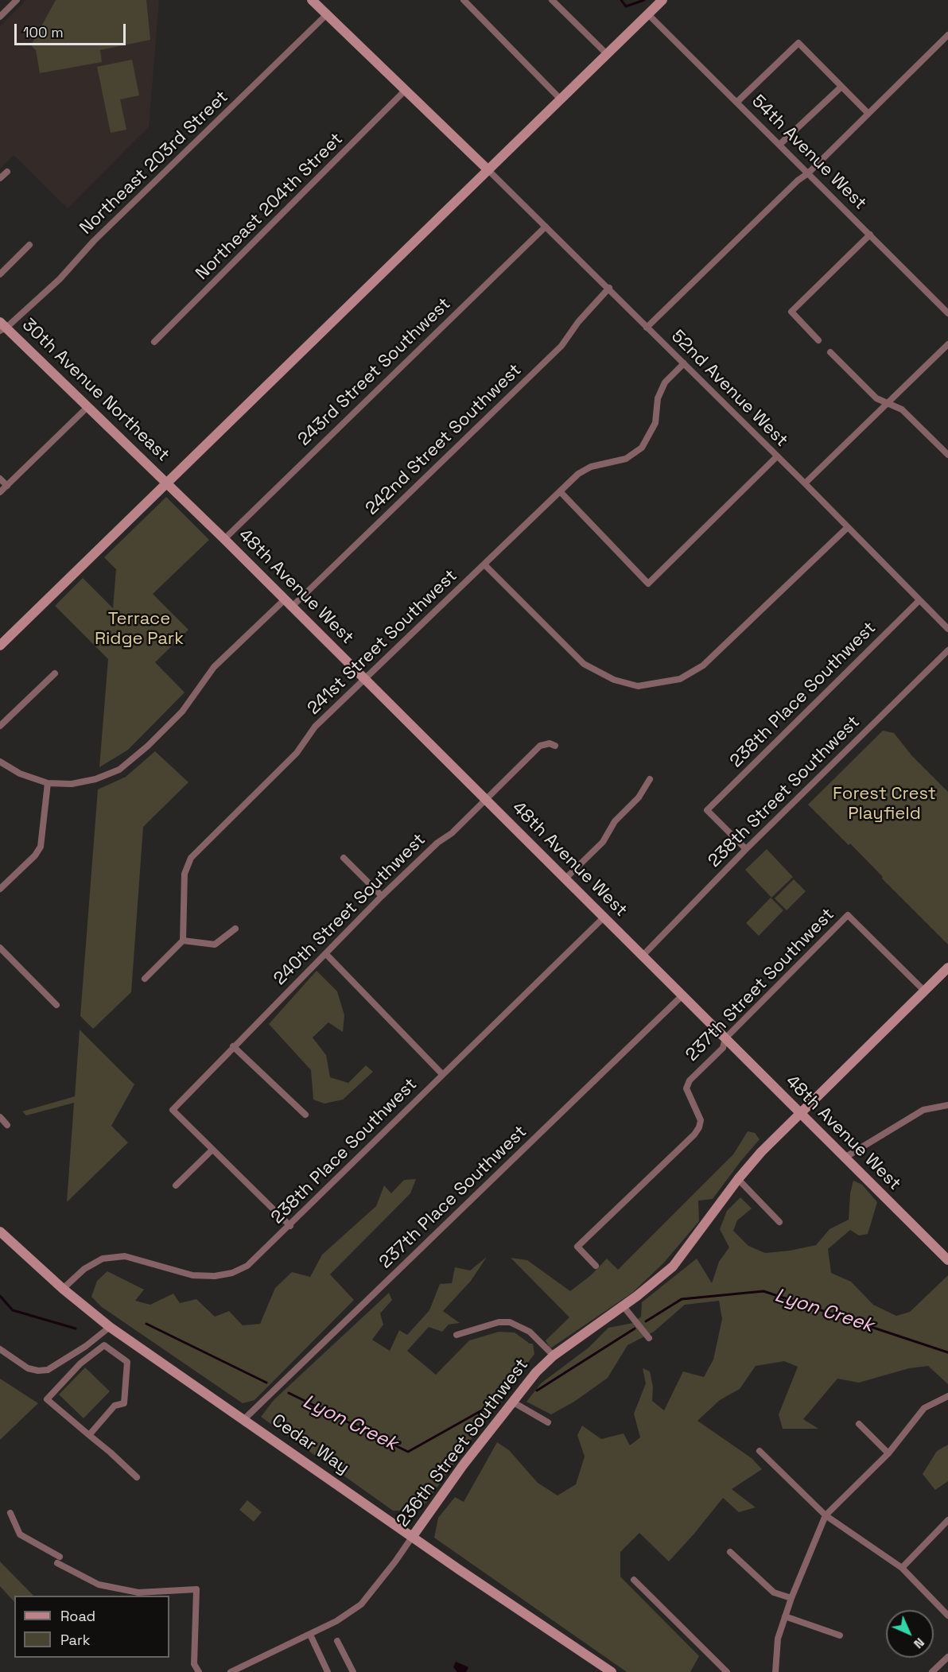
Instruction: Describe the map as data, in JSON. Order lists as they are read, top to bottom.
{
  "streets": {
    "main road": [
      "30th Avenue Northeast",
      "48th Avenue West",
      "236th Street Southwest",
      "Cedar Way"
    ],
    "street": [
      "54th Avenue West",
      "Northeast 203rd Street",
      "Northeast 204th Street",
      "243rd Street Southwest",
      "52nd Avenue West",
      "242nd Street Southwest",
      "241st Street Southwest",
      "238th Place Southwest",
      "238th Street Southwest",
      "240th Street Southwest",
      "237th Street Southwest",
      "237th Place Southwest"
    ]
  },
  "crossings": [
    ["Northeast 203rd Street", "30th Avenue Northeast"],
    ["243rd Street Southwest", "52nd Avenue West"],
    ["243rd Street Southwest", "48th Avenue West"],
    ["52nd Avenue West", "242nd Street Southwest"],
    ["52nd Avenue West", "241st Street Southwest"],
    ["52nd Avenue West", "238th Place Southwest"],
    ["30th Avenue Northeast", "48th Avenue West"],
    ["242nd Street Southwest", "48th Avenue West"],
    ["48th Avenue West", "241st Street Southwest"],
    ["48th Avenue West", "238th Place Southwest"],
    ["48th Avenue West", "238th Street Southwest"],
    ["48th Avenue West", "240th Street Southwest"],
    ["48th Avenue West", "237th Street Southwest"],
    ["48th Avenue West", "237th Place Southwest"],
    ["48th Avenue West", "236th Street Southwest"],
    ["238th Place Southwest", "238th Street Southwest"],
    ["238th Place Southwest", "Cedar Way"],
    ["237th Street Southwest", "236th Street Southwest"],
    ["237th Place Southwest", "Cedar Way"],
    ["236th Street Southwest", "Cedar Way"]
  ],
  "water": ["Lyon Creek"],
  "parks": ["Terrace Ridge Park", "Forest Crest Playfield"],
  "legend": ["Road", "Park"],
  "scale_bar": "100 m",
  "north": "bottom right"
}
